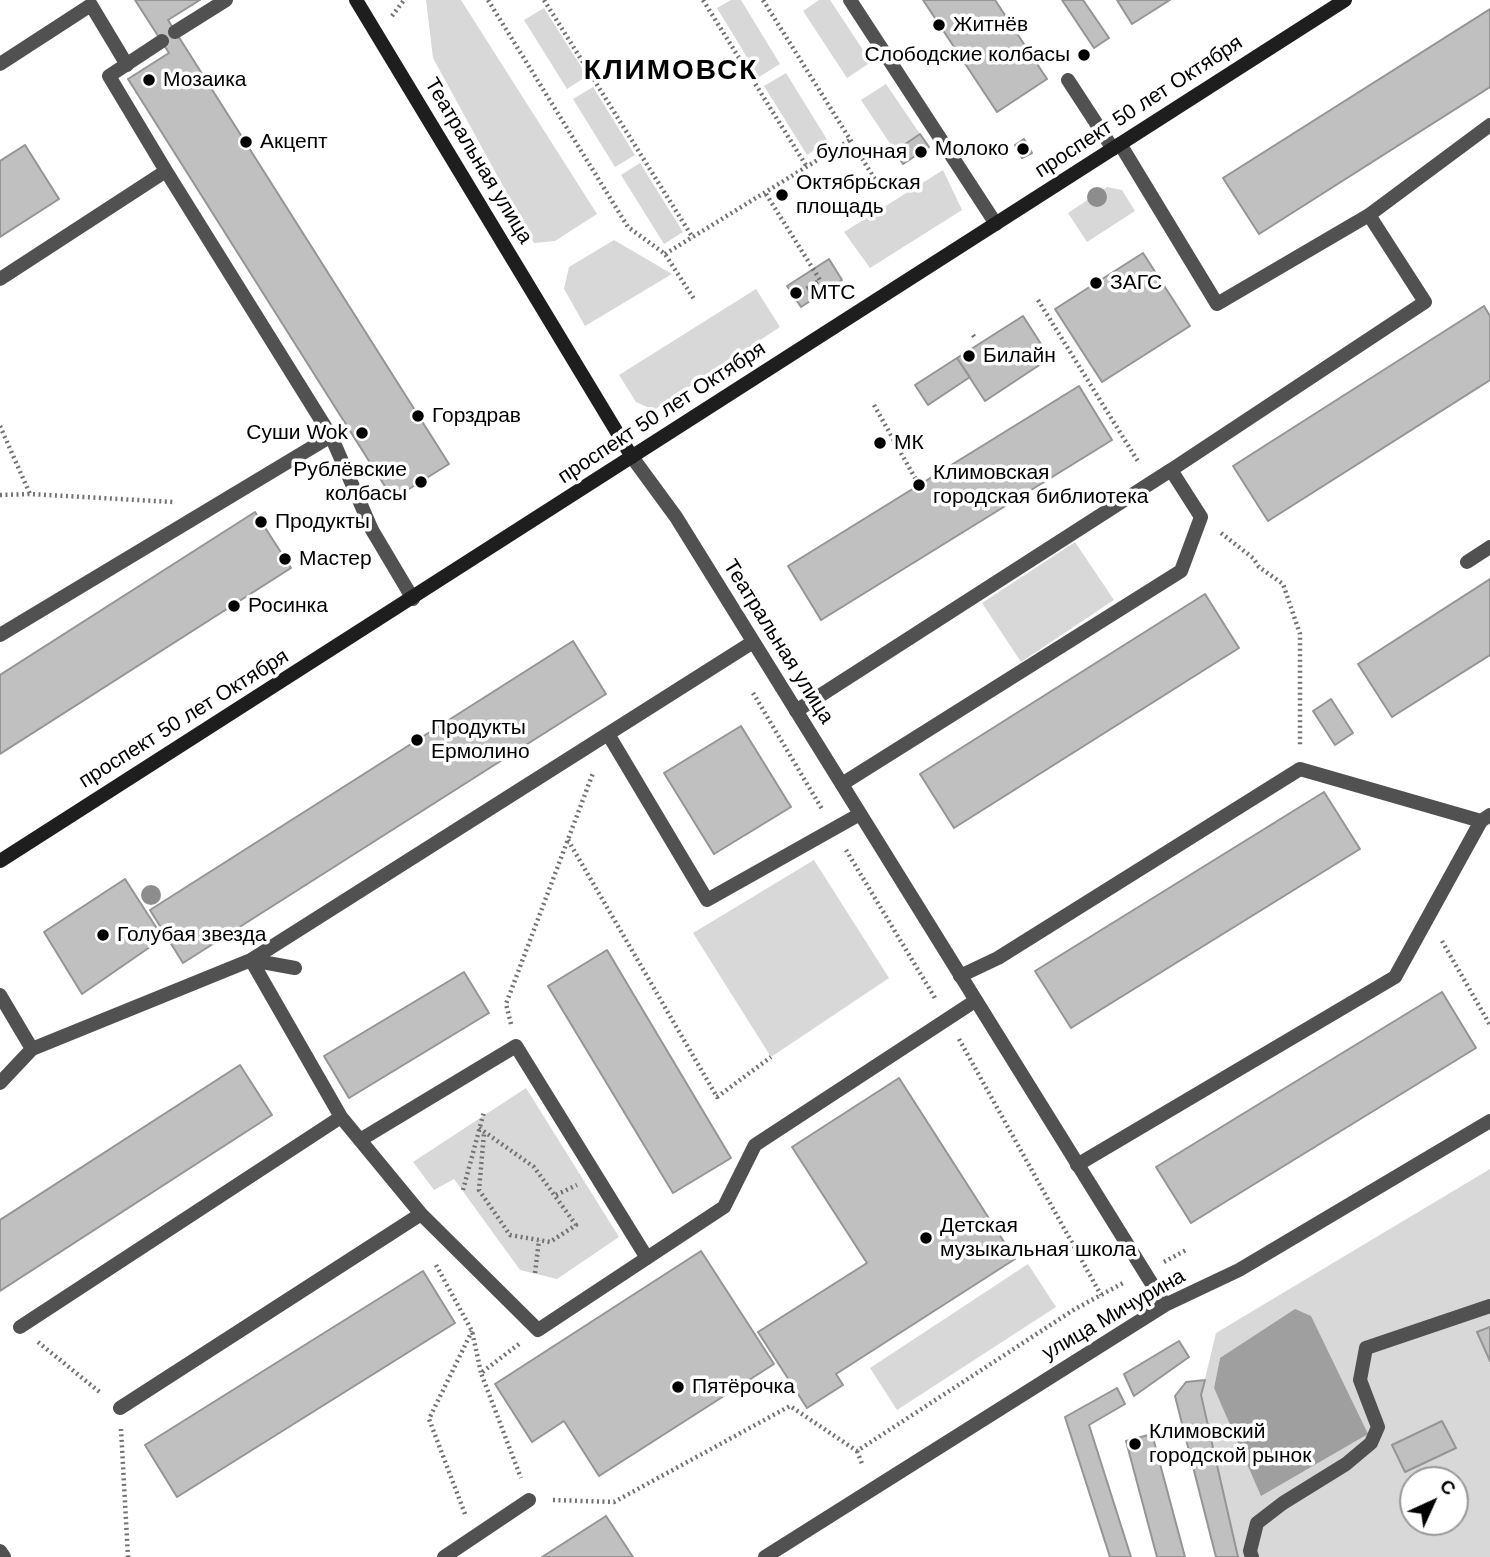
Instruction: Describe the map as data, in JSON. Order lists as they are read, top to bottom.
{
  "streets": {
    "main road": ["проспект 50 лет Октября", "Театральная улица"],
    "street": ["улица Мичурина"]
  },
  "crossings": [
    ["проспект 50 лет Октября", "Театральная улица"],
    ["Театральная улица", "улица Мичурина"]
  ],
  "districts": ["КЛИМОВСК"],
  "places": [
    "Житнёв",
    "Слободские колбасы",
    "Мозаика",
    "Акцепт",
    "Молоко",
    "булочная",
    "Октябрьская площадь",
    "ЗАГС",
    "МТС",
    "Билайн",
    "Горздрав",
    "Суши Wok",
    "МК",
    "Рублёвские колбасы",
    "Климовская городская библиотека",
    "Продукты",
    "Мастер",
    "Росинка",
    "Продукты Ермолино",
    "Голубая звезда",
    "Детская музыкальная школа",
    "Пятёрочка",
    "Климовский городской рынок"
  ],
  "north": "top right"
}
